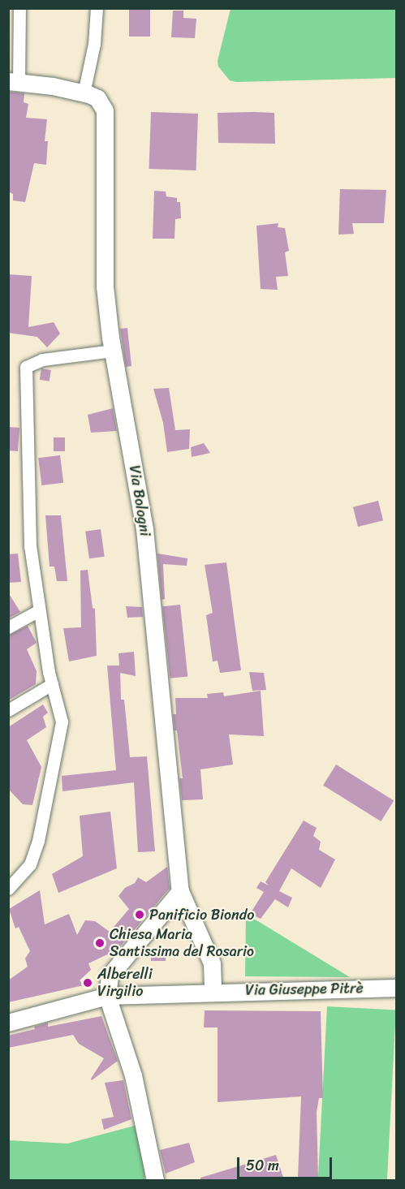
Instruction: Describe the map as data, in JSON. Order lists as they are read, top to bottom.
{
  "streets": {
    "street": ["Via Bologni", "Via Giuseppe Pitrè"]
  },
  "crossings": [
    ["Via Bologni", "Via Giuseppe Pitrè"]
  ],
  "places": ["Panificio Biondo", "Chiesa Maria Santissima del Rosario", "Alberelli Virgilio"],
  "scale_bar": "50 m"
}
